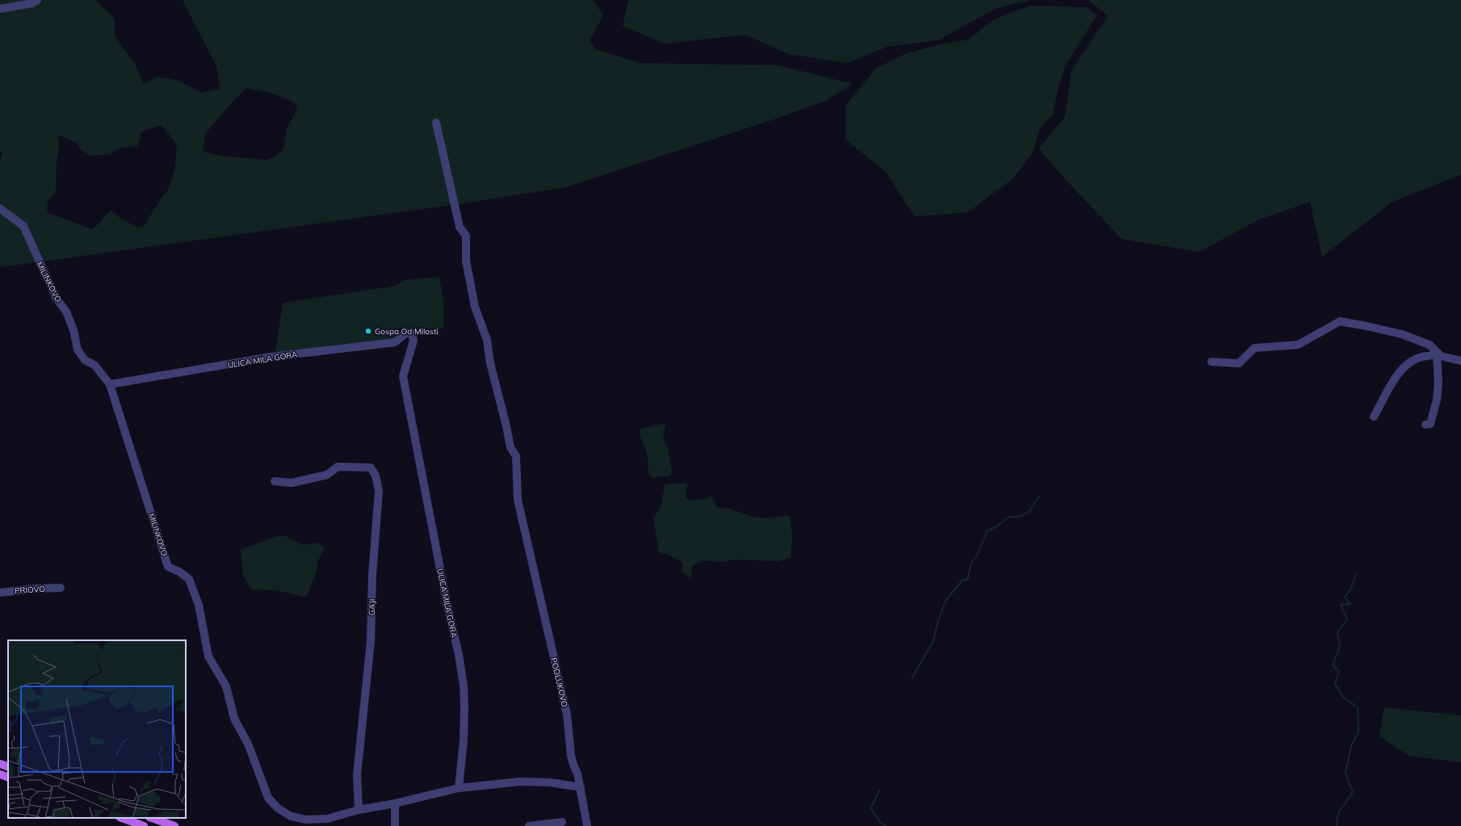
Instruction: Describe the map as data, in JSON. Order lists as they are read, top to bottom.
{
  "streets": {
    "street": [
      "MILINKOVO",
      "ULICA MILA GORA",
      "PRIOVO",
      "GAJI",
      "PODLUKOVO"
    ]
  },
  "crossings": [
    ["MILINKOVO", "ULICA MILA GORA"],
    ["MILINKOVO", "GAJI"]
  ],
  "places": ["Gospa Od Milosti"]
}
